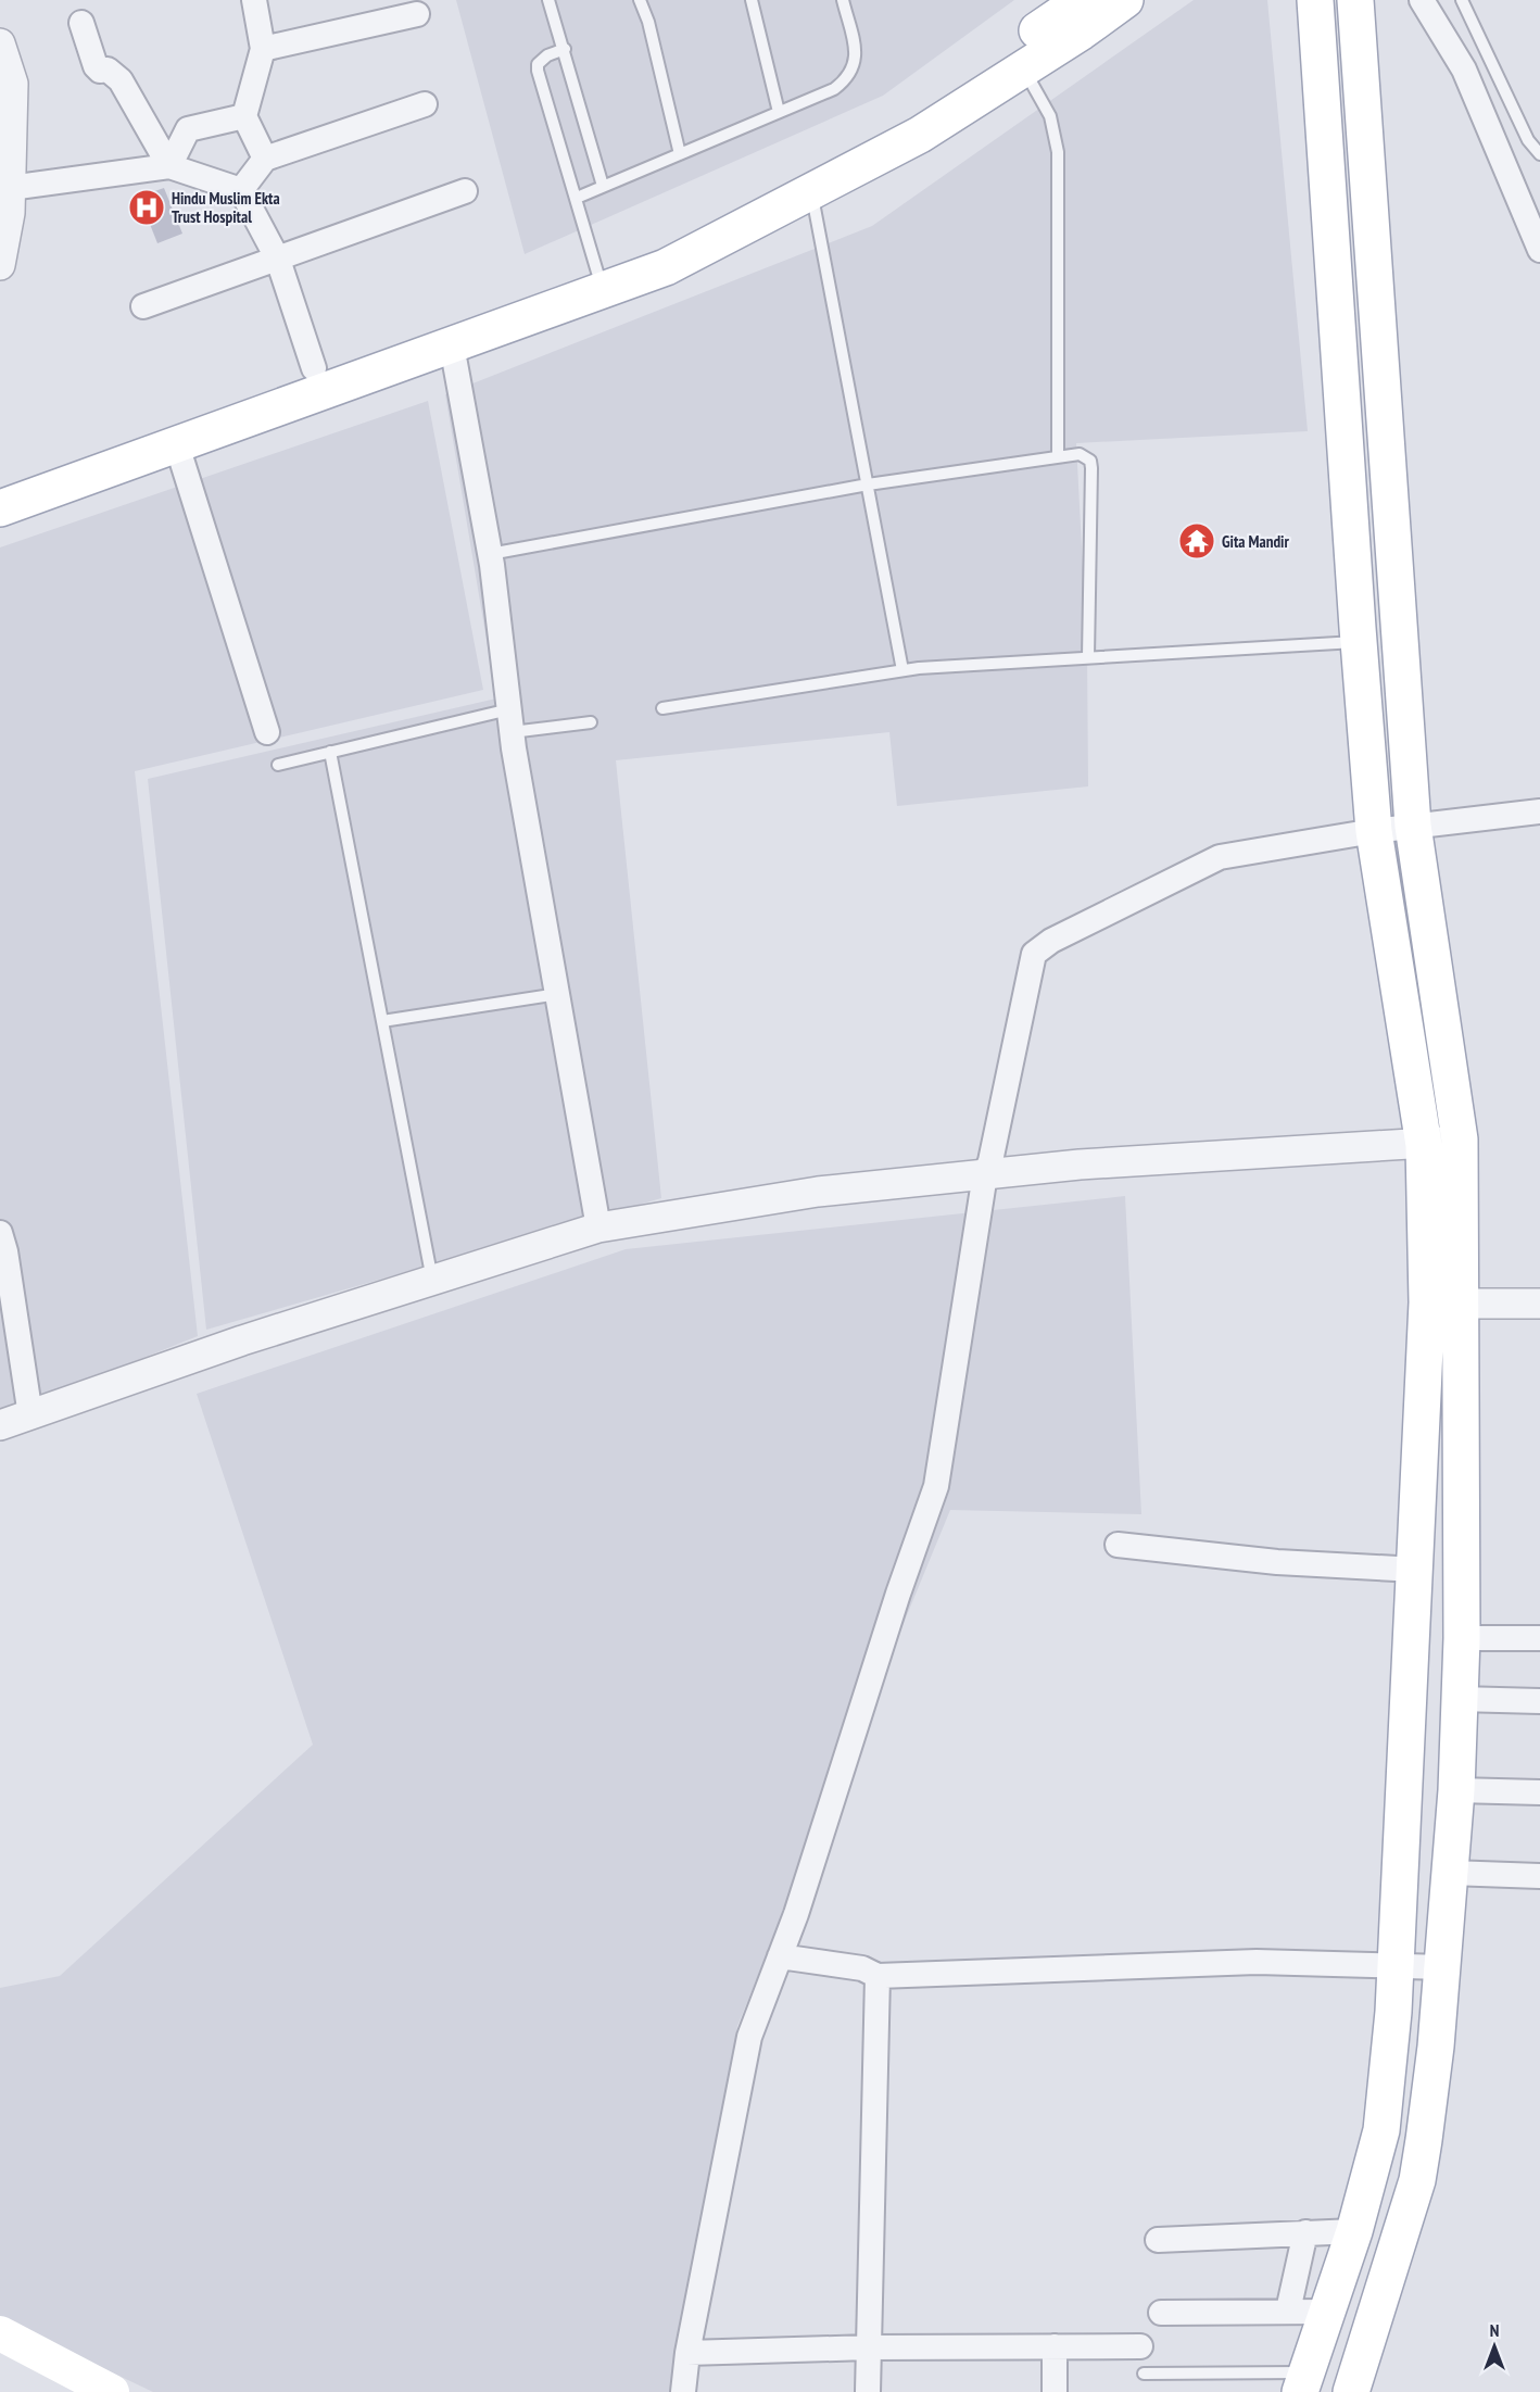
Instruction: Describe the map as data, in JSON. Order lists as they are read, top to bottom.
{
  "places": {
    "hospital": ["Hindu Muslim Ekta Trust Hospital"],
    "temple": ["Gita Mandir"]
  },
  "north": "top"
}
